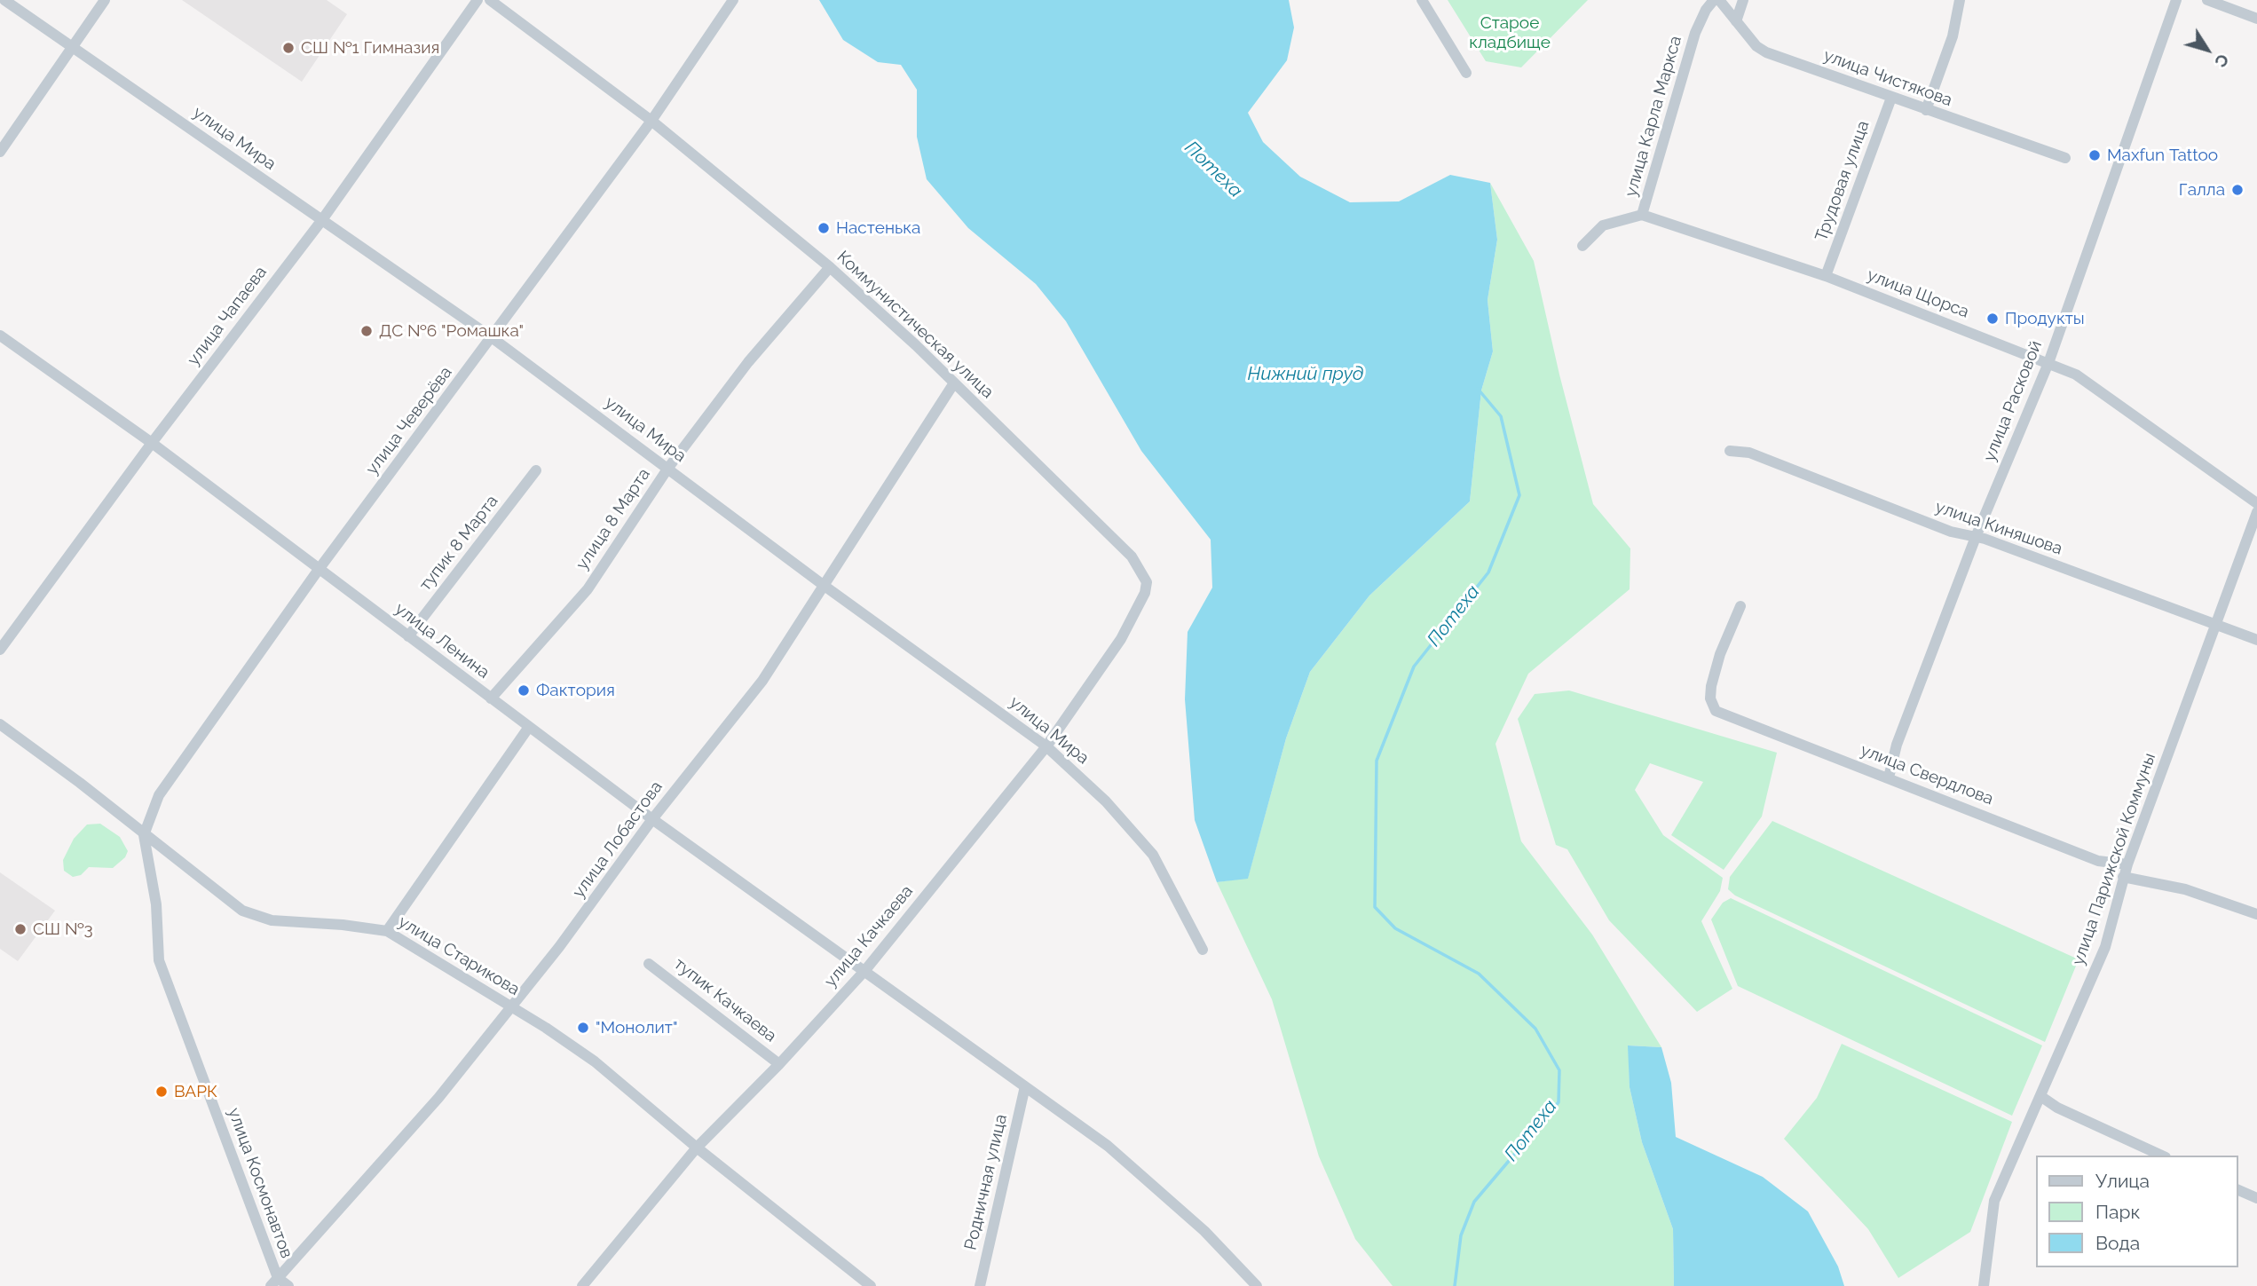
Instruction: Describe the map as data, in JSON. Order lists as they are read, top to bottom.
{
  "streets": {
    "street": [
      "улица Чистякова",
      "улица Карла Маркса",
      "улица Мира",
      "Трудовая улица",
      "улица Щорса",
      "улица Чапаева",
      "Коммунистическая улица",
      "улица Расковой",
      "улица Чеверёва",
      "улица 8 Марта",
      "улица Киняшова",
      "тупик 8 Марта",
      "улица Ленина",
      "улица Свердлова",
      "улица Лобастова",
      "улица Парижской Коммуны",
      "улица Качкаева",
      "улица Старикова",
      "тупик Качкаева",
      "Родничная улица",
      "улица Космонавтов"
    ]
  },
  "crossings": [
    ["улица Чистякова", "Трудовая улица"],
    ["улица Карла Маркса", "улица Щорса"],
    ["улица Мира", "улица Чапаева"],
    ["улица Мира", "улица Чеверёва"],
    ["улица Мира", "улица 8 Марта"],
    ["улица Мира", "улица Лобастова"],
    ["улица Мира", "улица Качкаева"],
    ["Трудовая улица", "улица Щорса"],
    ["улица Щорса", "улица Расковой"],
    ["улица Чапаева", "улица Ленина"],
    ["Коммунистическая улица", "улица Чеверёва"],
    ["Коммунистическая улица", "улица 8 Марта"],
    ["Коммунистическая улица", "улица Лобастова"],
    ["Коммунистическая улица", "улица Качкаева"],
    ["улица Расковой", "улица Киняшова"],
    ["улица Расковой", "улица Свердлова"],
    ["улица Чеверёва", "улица Ленина"],
    ["улица Чеверёва", "улица Старикова"],
    ["улица Чеверёва", "улица Космонавтов"],
    ["улица 8 Марта", "улица Ленина"],
    ["улица Киняшова", "улица Парижской Коммуны"],
    ["тупик 8 Марта", "улица Ленина"],
    ["улица Ленина", "улица Лобастова"],
    ["улица Ленина", "улица Качкаева"],
    ["улица Ленина", "Родничная улица"],
    ["улица Свердлова", "улица Парижской Коммуны"],
    ["улица Лобастова", "улица Старикова"],
    ["улица Лобастова", "улица Космонавтов"],
    ["улица Качкаева", "улица Старикова"],
    ["улица Качкаева", "тупик Качкаева"],
    ["улица Старикова", "улица Космонавтов"]
  ],
  "water": ["Потеха", "Нижний пруд"],
  "parks": ["Старое кладбище"],
  "places": [
    "СШ №1 Гимназия",
    "Maxfun Tattoo",
    "Галла",
    "Настенька",
    "Продукты",
    "ДС №6 \"Ромашка\"",
    "Фактория",
    "СШ №3",
    "\"Монолит\"",
    "ВАРК"
  ],
  "legend": ["Улица", "Парк", "Вода"],
  "north": "bottom right"
}
